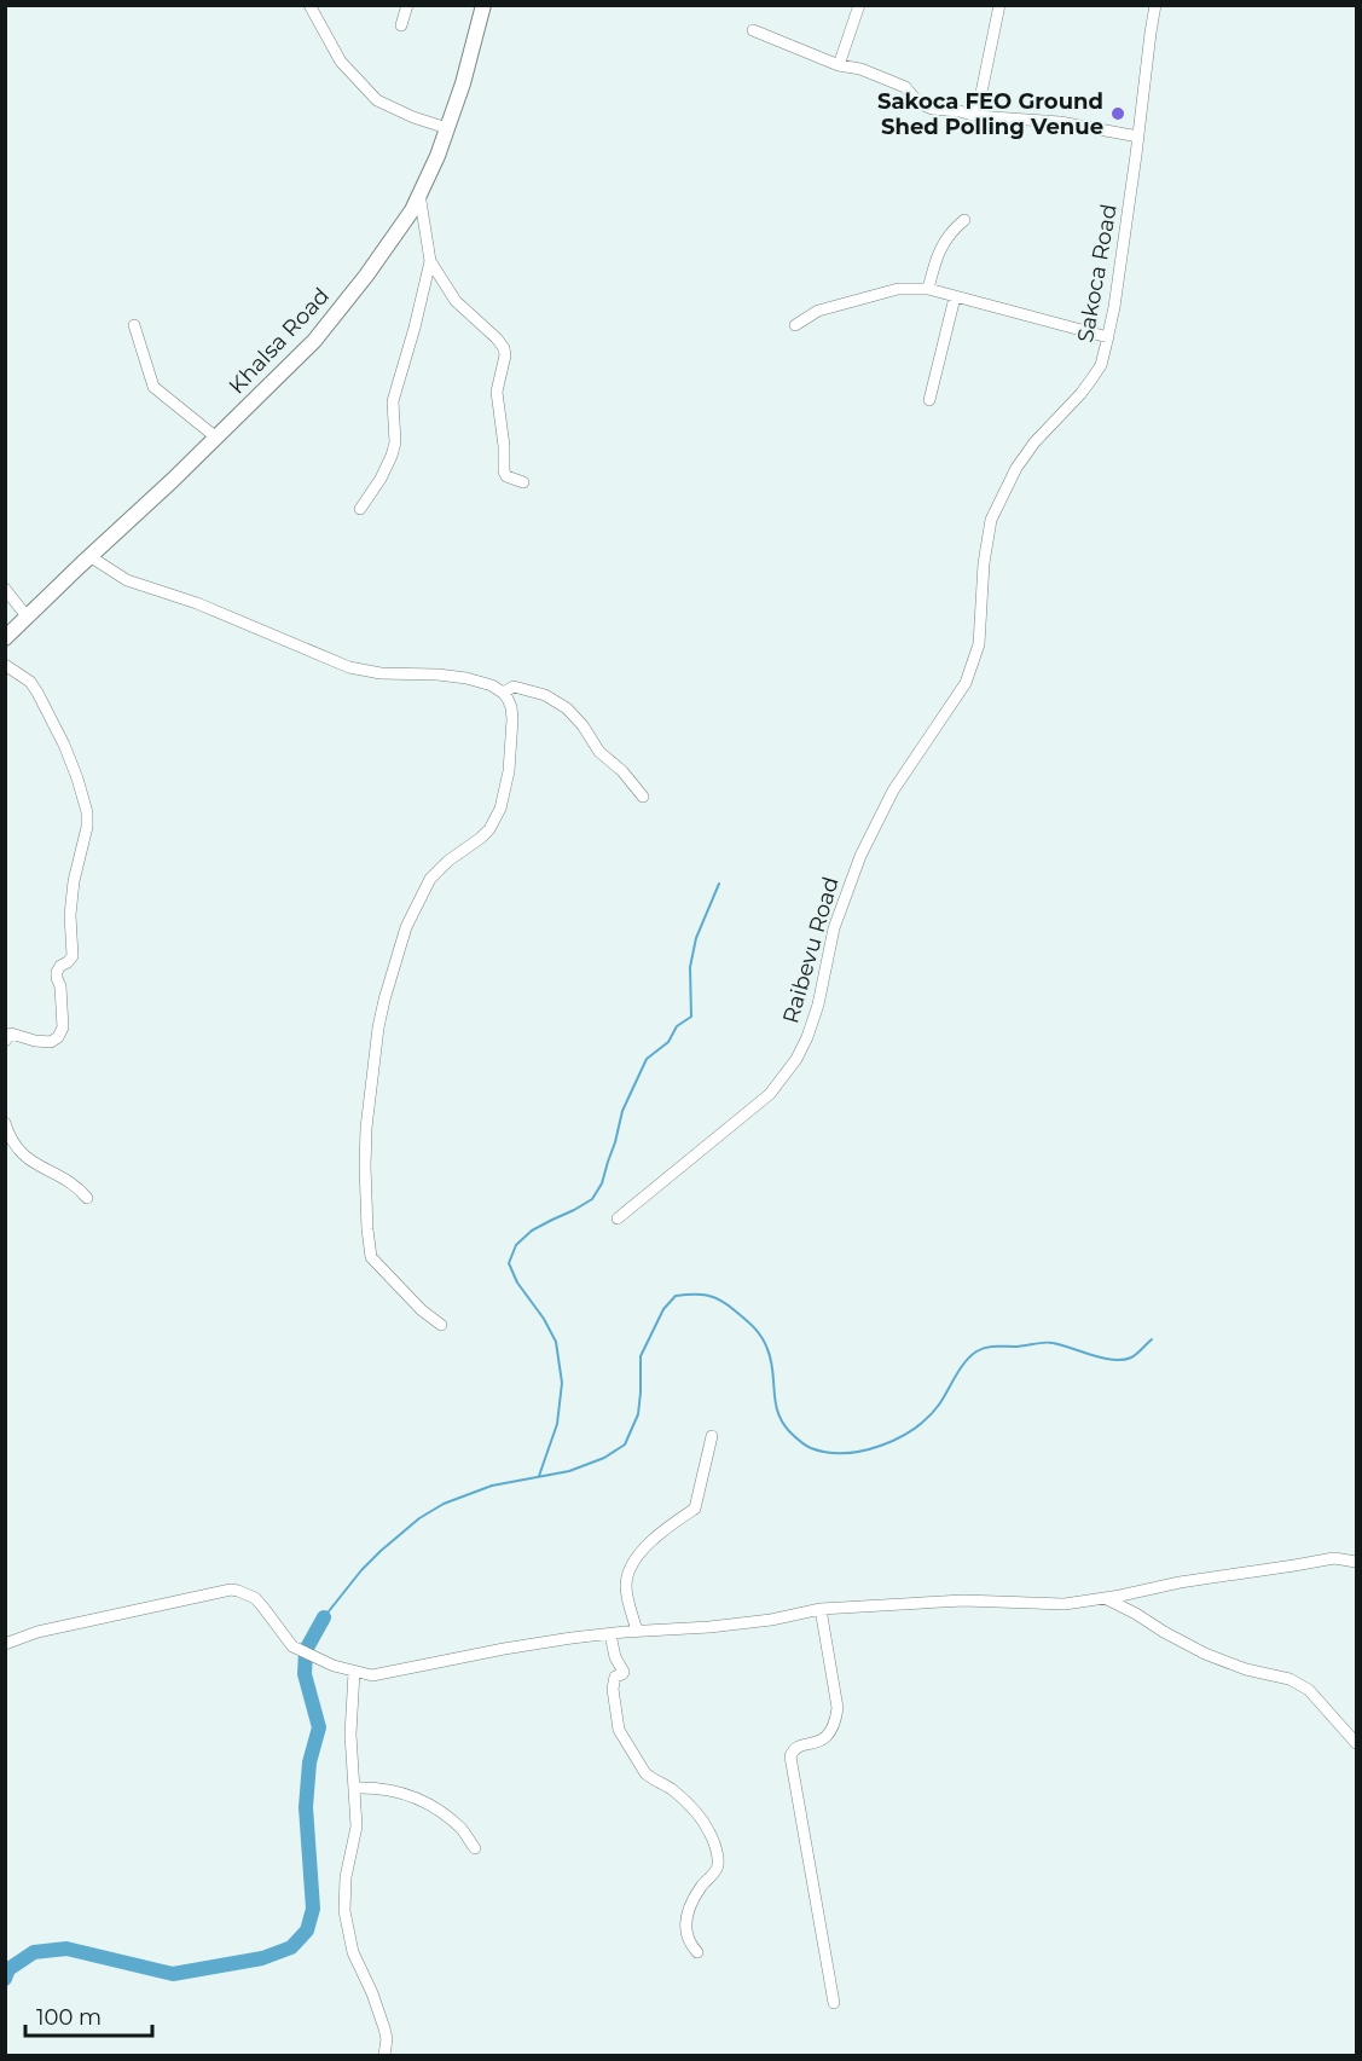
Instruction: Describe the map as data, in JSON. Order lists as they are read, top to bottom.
{
  "streets": {
    "main road": ["Khalsa Road"],
    "street": ["Sakoca Road", "Raibevu Road"]
  },
  "crossings": [
    ["Sakoca Road", "Raibevu Road"]
  ],
  "places": ["Sakoca FEO Ground Shed Polling Venue"],
  "scale_bar": "100 m"
}
